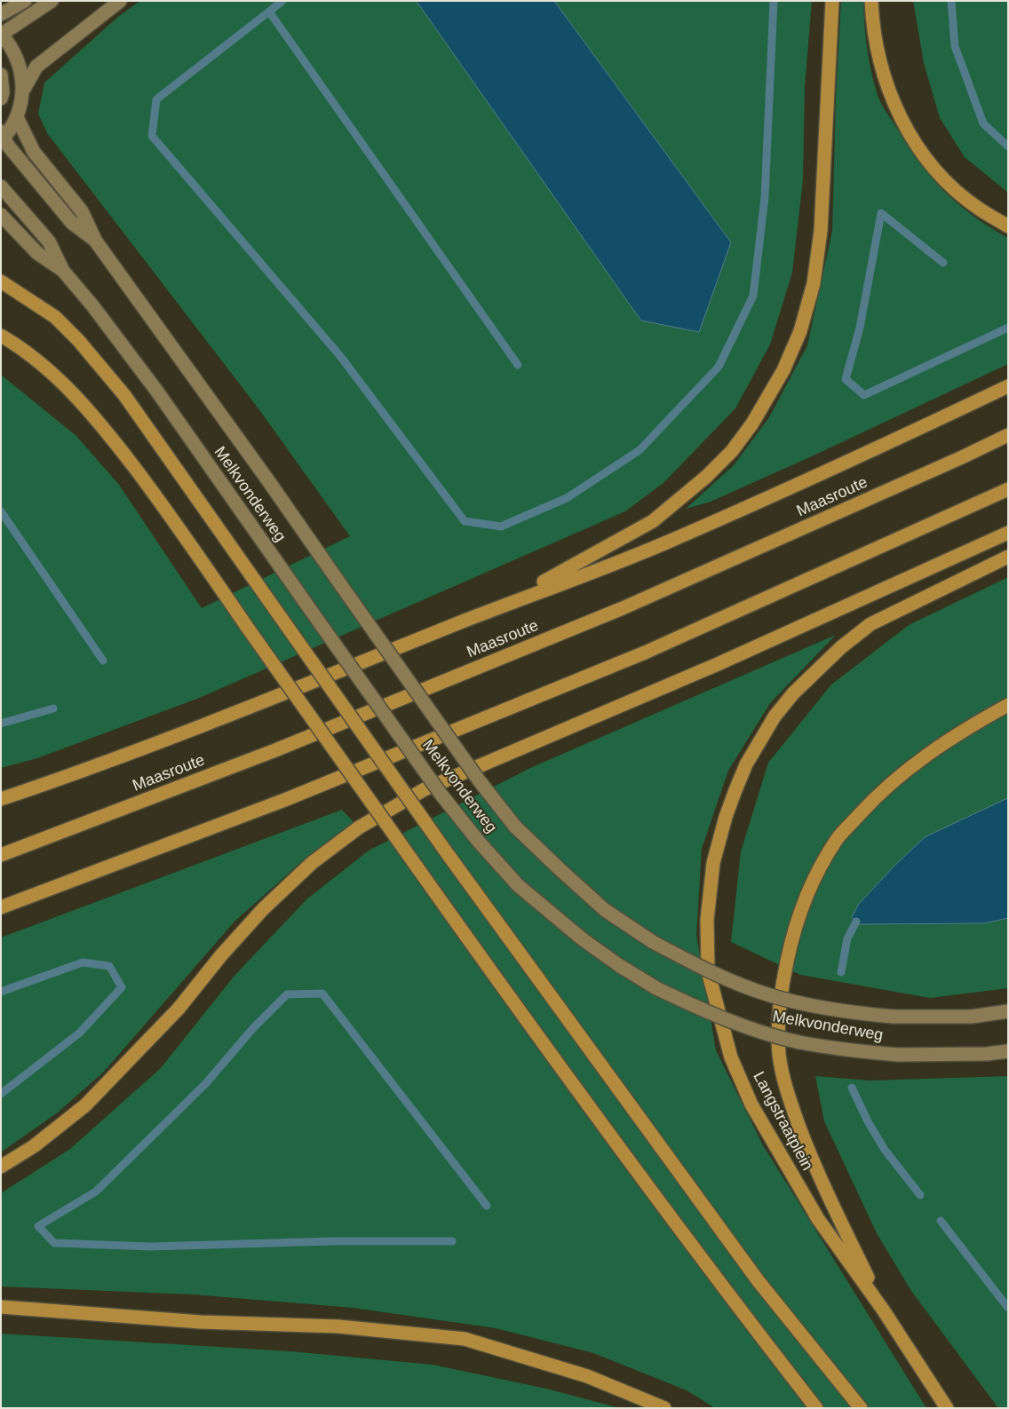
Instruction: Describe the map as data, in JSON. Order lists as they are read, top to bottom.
{
  "streets": {
    "highway": ["Maasroute", "Langstraatplein"],
    "main road": ["Melkvonderweg"]
  }
}
